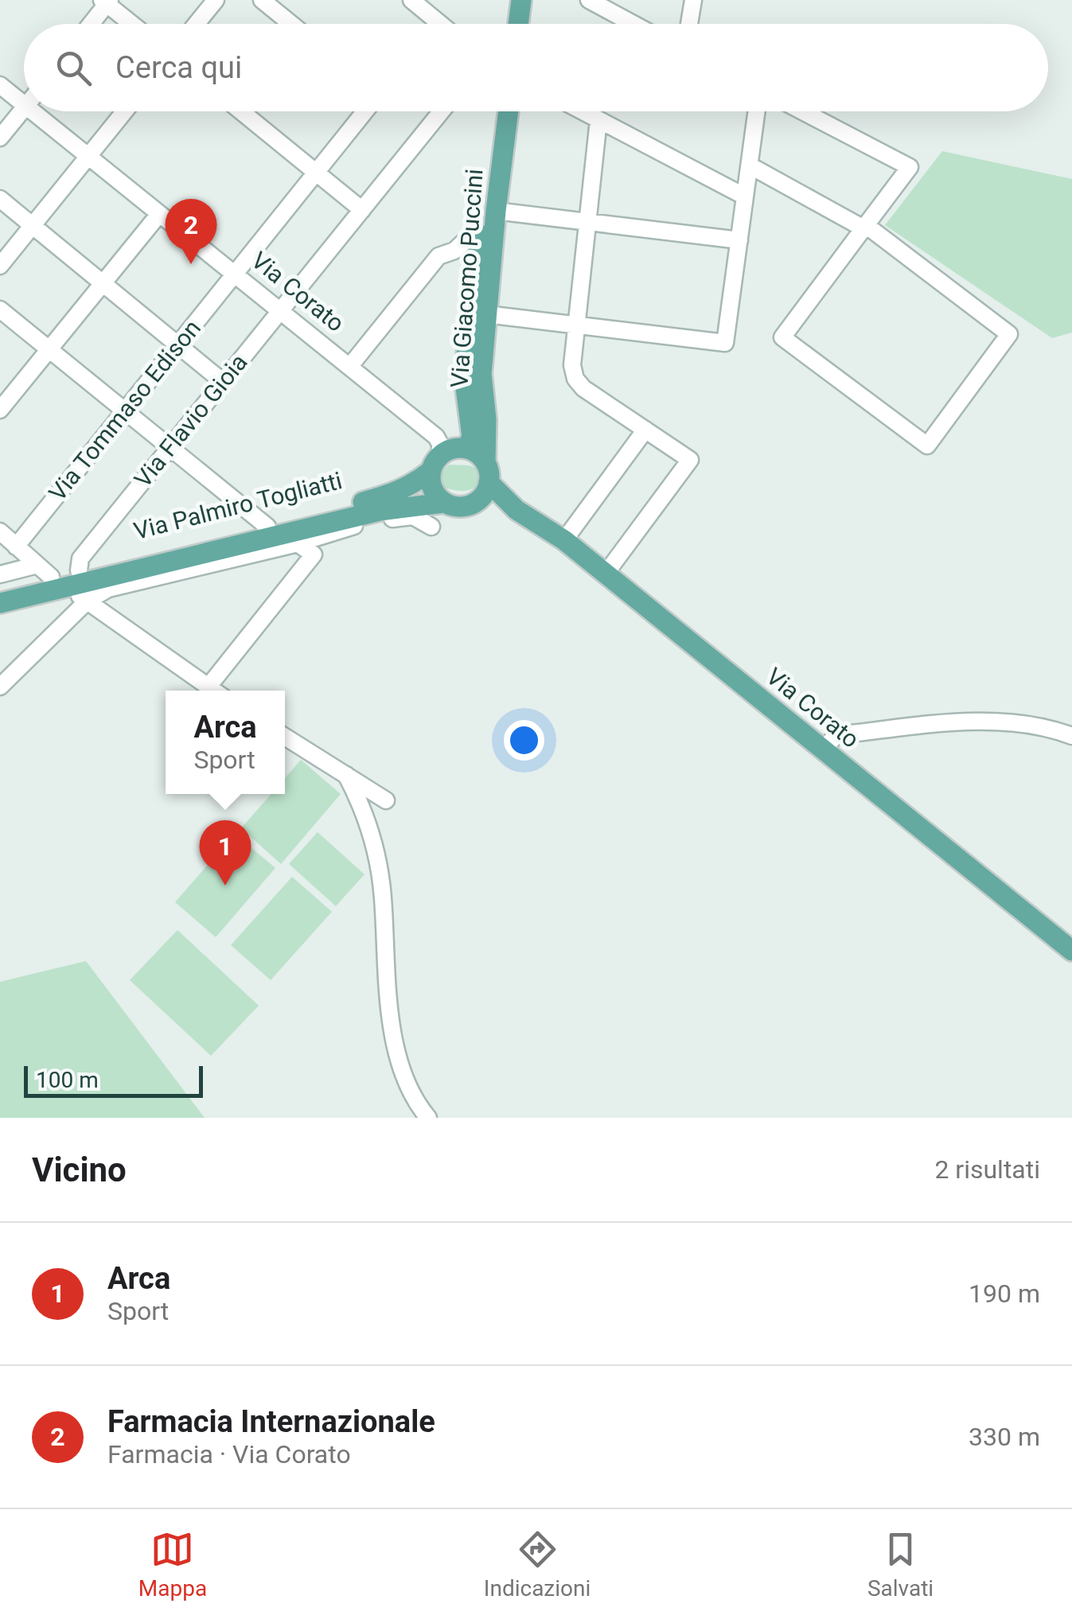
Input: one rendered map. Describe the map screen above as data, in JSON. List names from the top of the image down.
{
  "streets": {
    "main road": ["Via Giacomo Puccini", "Via Corato", "Via Palmiro Togliatti"],
    "street": ["Via Tommaso Edison", "Via Flavio Gioia"]
  },
  "crossings": [
    ["Via Giacomo Puccini", "Via Corato"],
    ["Via Giacomo Puccini", "Via Palmiro Togliatti"],
    ["Via Corato", "Via Tommaso Edison"],
    ["Via Corato", "Via Flavio Gioia"],
    ["Via Corato", "Via Palmiro Togliatti"],
    ["Via Flavio Gioia", "Via Palmiro Togliatti"]
  ],
  "scale_bar": "100 m",
  "page": {
    "search": "Cerca qui",
    "pins": ["2", "1"],
    "popup": ["Arca", "Sport"],
    "scale": "100 m",
    "heading": ["Vicino", "2 risultati"],
    "list": [
      {
        "mark": "1",
        "name": "Arca",
        "note": "Sport",
        "value": "190 m"
      },
      {
        "mark": "2",
        "name": "Farmacia Internazionale",
        "note": "Farmacia · Via Corato",
        "value": "330 m"
      }
    ],
    "nav": ["Mappa", "Indicazioni", "Salvati"]
  }
}
